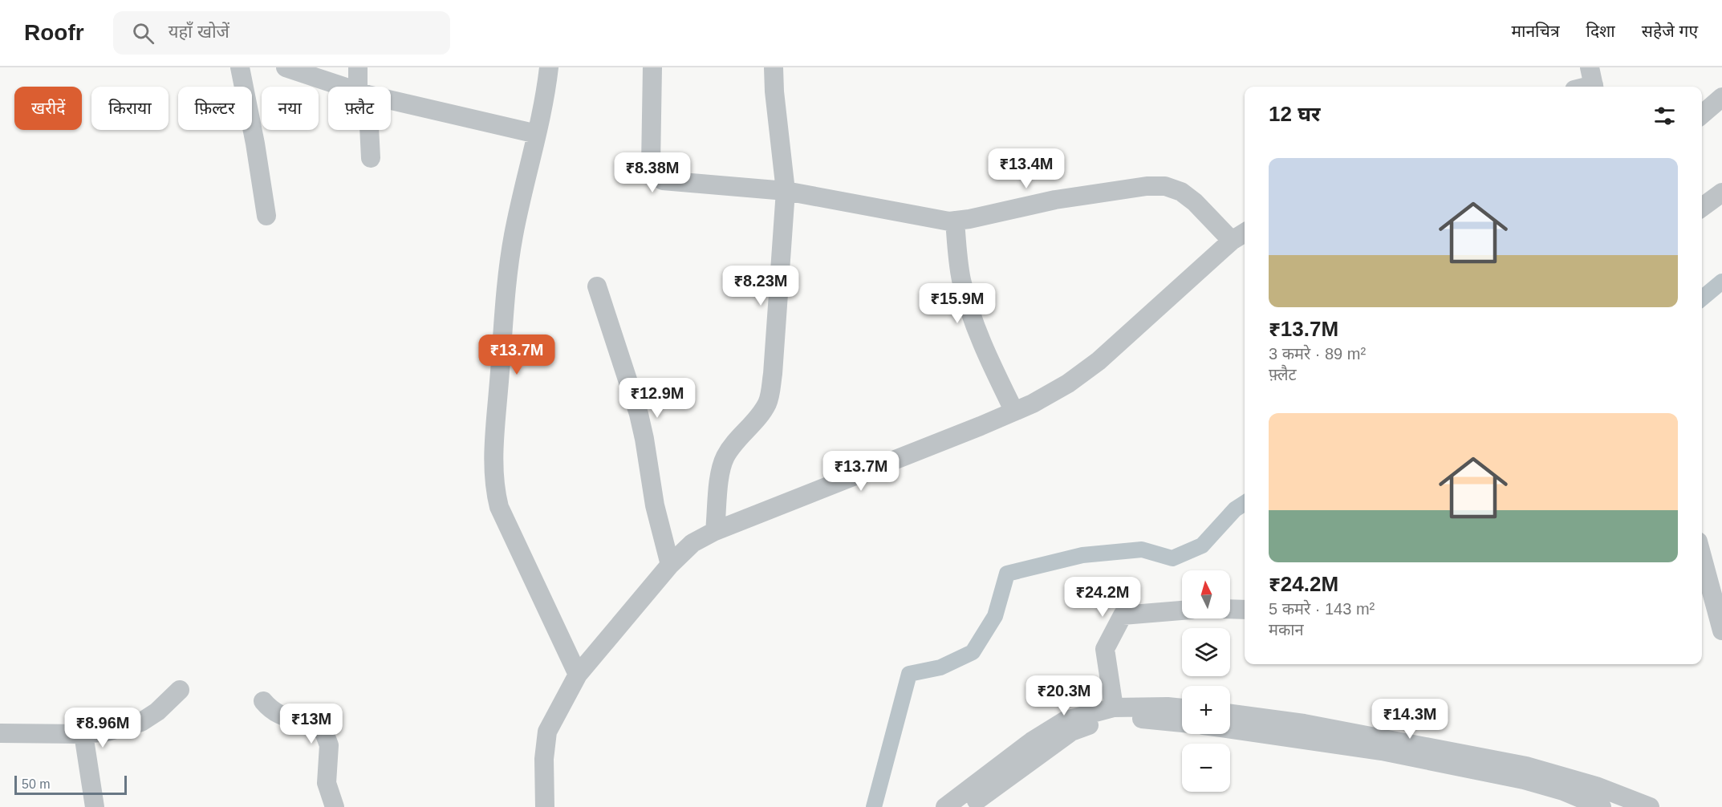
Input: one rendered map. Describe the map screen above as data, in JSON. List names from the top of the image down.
{
  "scale_bar": "50 m",
  "north": "top",
  "page": {
    "header": "Roofr",
    "search": "यहाँ खोजें",
    "nav": ["मानचित्र", "दिशा", "सहेजे गए"],
    "chip": [
      "खरीदें",
      "किराया",
      "फ़िल्टर",
      "नया",
      "फ़्लैट"
    ],
    "heading": "12 घर",
    "list": [
      {
        "name": "₹13.7M",
        "note": "3 कमरे · 89 m² · फ़्लैट"
      },
      {
        "name": "₹24.2M",
        "note": "5 कमरे · 143 m² · मकान"
      }
    ],
    "price": [
      "₹13.4M",
      "₹8.38M",
      "₹8.23M",
      "₹15.9M",
      "₹13.7M",
      "₹12.9M",
      "₹13.7M",
      "₹24.2M",
      "₹20.3M",
      "₹14.3M",
      "₹13M",
      "₹8.96M"
    ],
    "map_buttons": ["+", "−"],
    "scale": "50 m"
  }
}
